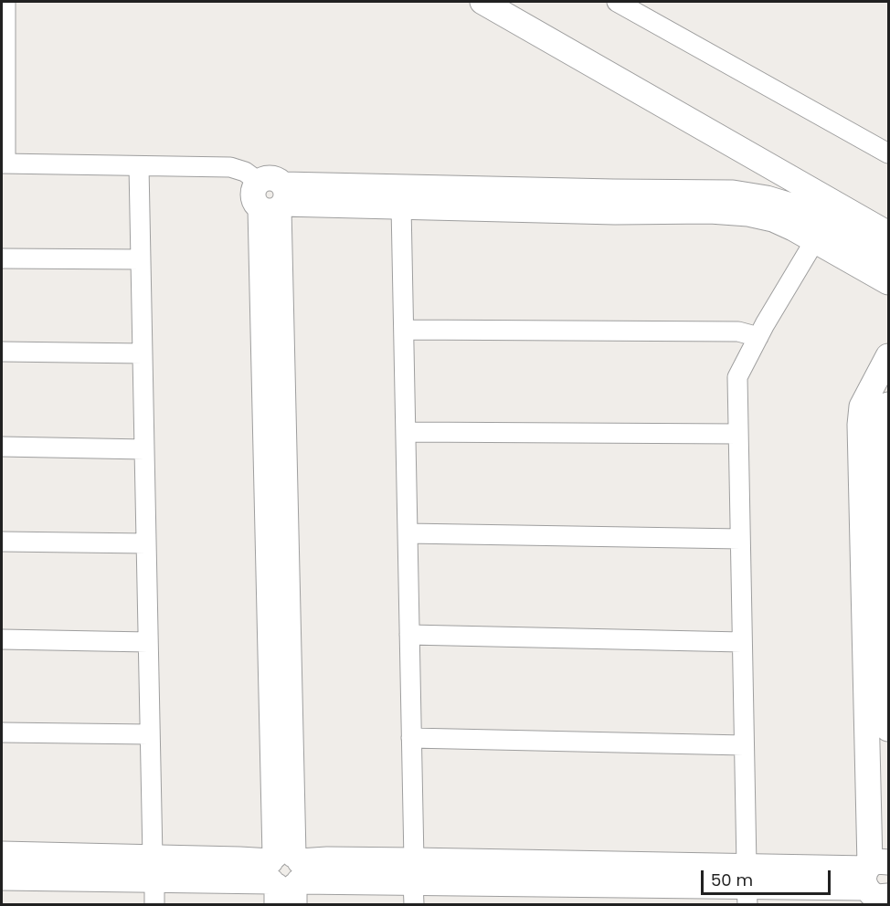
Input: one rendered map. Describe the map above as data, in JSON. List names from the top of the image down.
{
  "scale_bar": "50 m"
}
